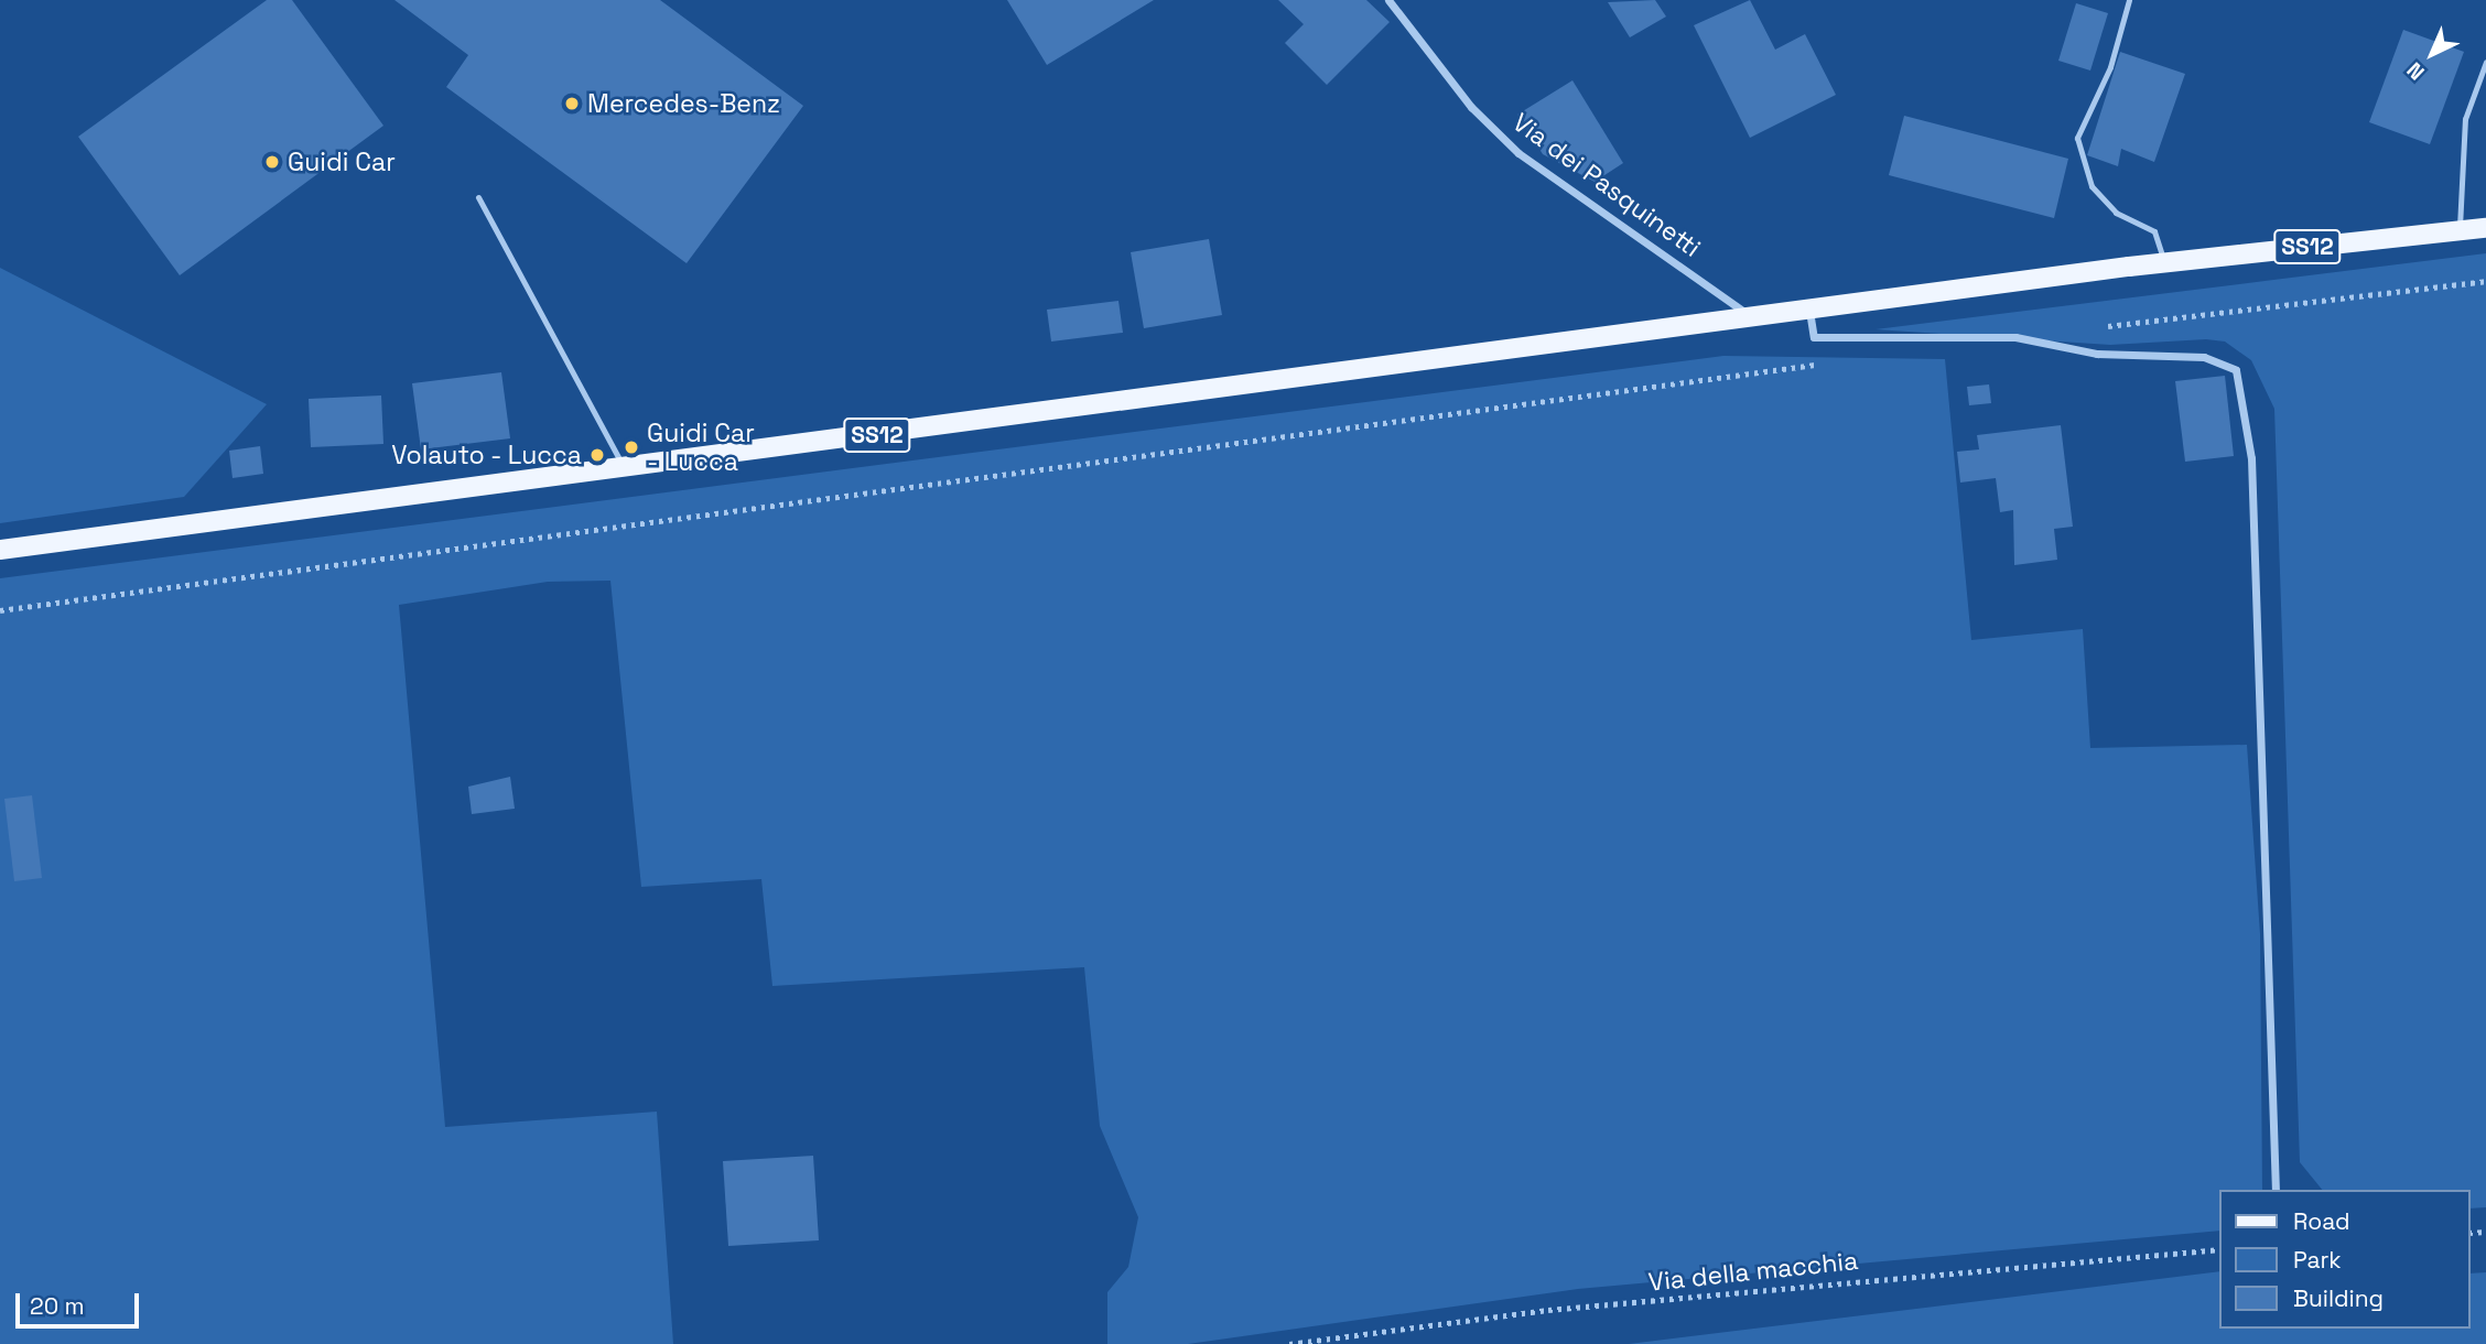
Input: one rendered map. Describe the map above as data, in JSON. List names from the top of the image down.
{
  "streets": {
    "main road": ["SS12"],
    "street": ["Via dei Pasquinetti"],
    "path": ["Via della macchia"]
  },
  "crossings": [
    ["Via dei Pasquinetti", "SS12"]
  ],
  "places": [
    "Mercedes-Benz",
    "Guidi Car",
    "Guidi Car - Lucca",
    "Volauto - Lucca"
  ],
  "legend": ["Road", "Park", "Building"],
  "scale_bar": "20 m",
  "north": "bottom left"
}
